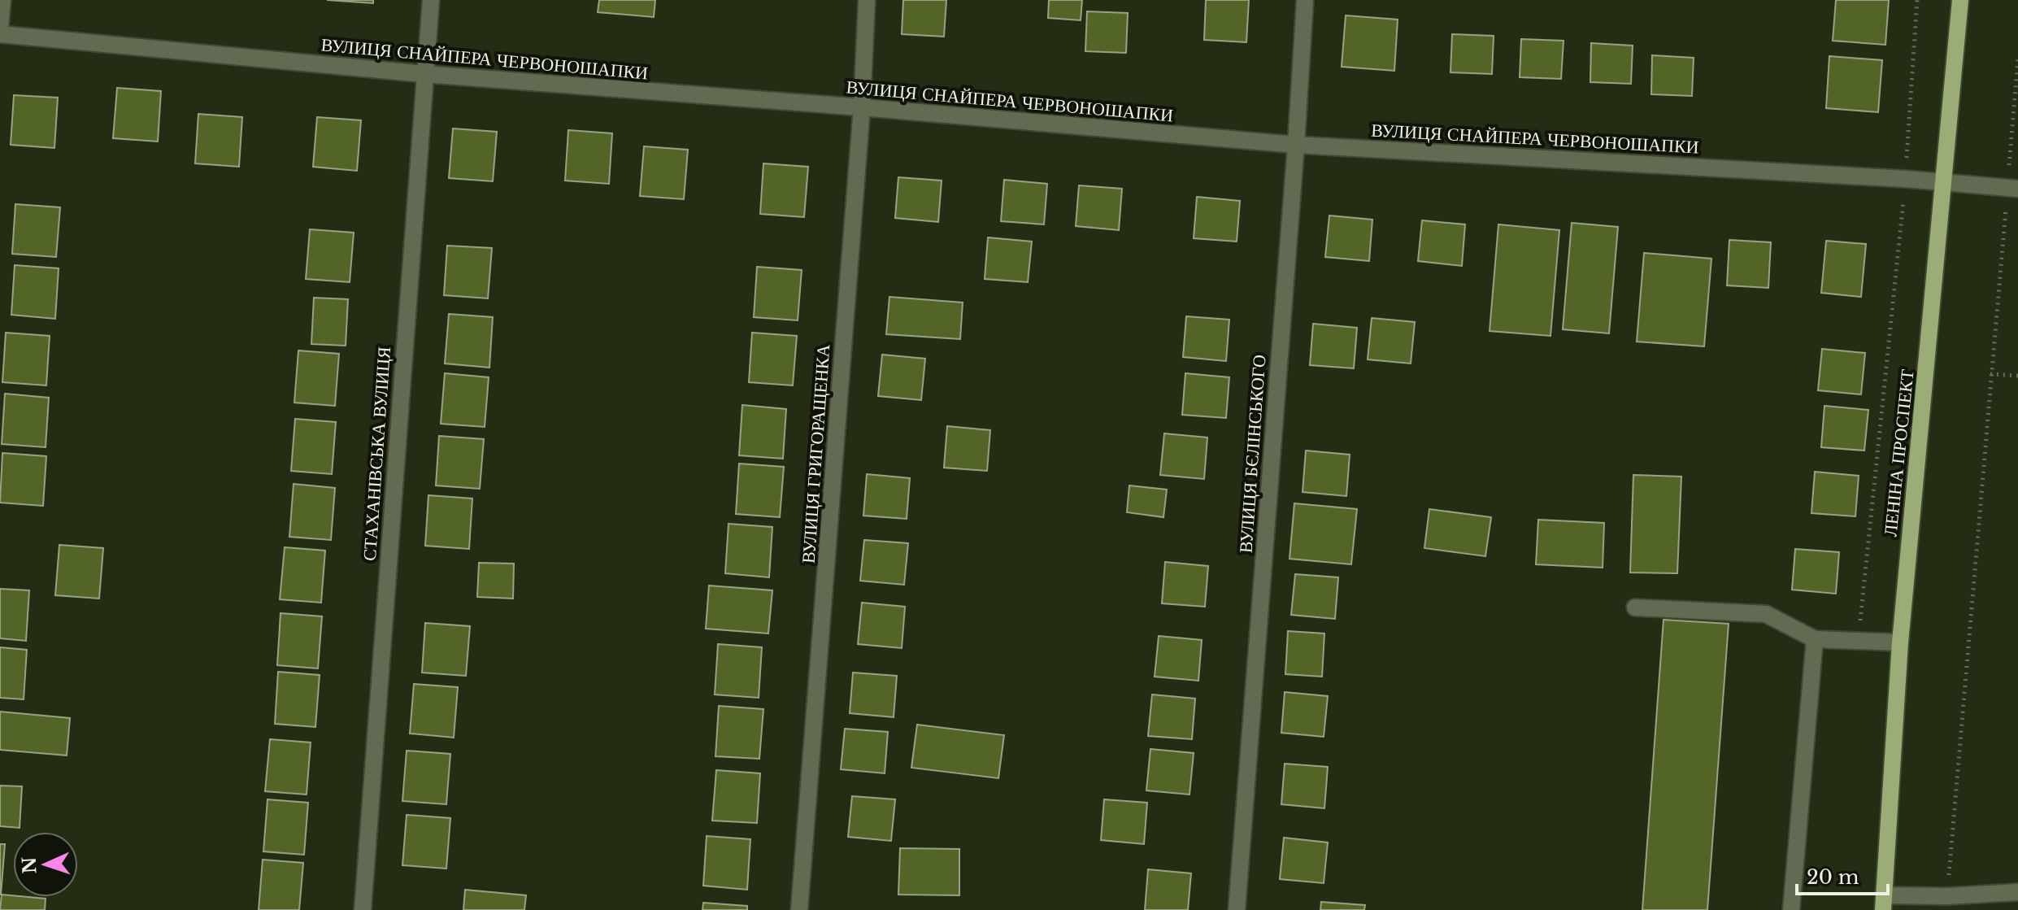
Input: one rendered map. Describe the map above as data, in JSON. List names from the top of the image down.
{
  "streets": {
    "main road": ["ЛЕНІНА ПРОСПЕКТ"],
    "street": [
      "ВУЛИЦЯ СНАЙПЕРА ЧЕРВОНОШАПКИ",
      "СТАХАНІВСЬКА ВУЛИЦЯ",
      "ВУЛИЦЯ ГРИГОРАЩЕНКА",
      "ВУЛИЦЯ БЄЛІНСЬКОГО"
    ]
  },
  "crossings": [
    ["ВУЛИЦЯ СНАЙПЕРА ЧЕРВОНОШАПКИ", "ЛЕНІНА ПРОСПЕКТ"],
    ["ВУЛИЦЯ СНАЙПЕРА ЧЕРВОНОШАПКИ", "СТАХАНІВСЬКА ВУЛИЦЯ"],
    ["ВУЛИЦЯ СНАЙПЕРА ЧЕРВОНОШАПКИ", "ВУЛИЦЯ ГРИГОРАЩЕНКА"],
    ["ВУЛИЦЯ СНАЙПЕРА ЧЕРВОНОШАПКИ", "ВУЛИЦЯ БЄЛІНСЬКОГО"]
  ],
  "scale_bar": "20 m",
  "north": "left"
}
